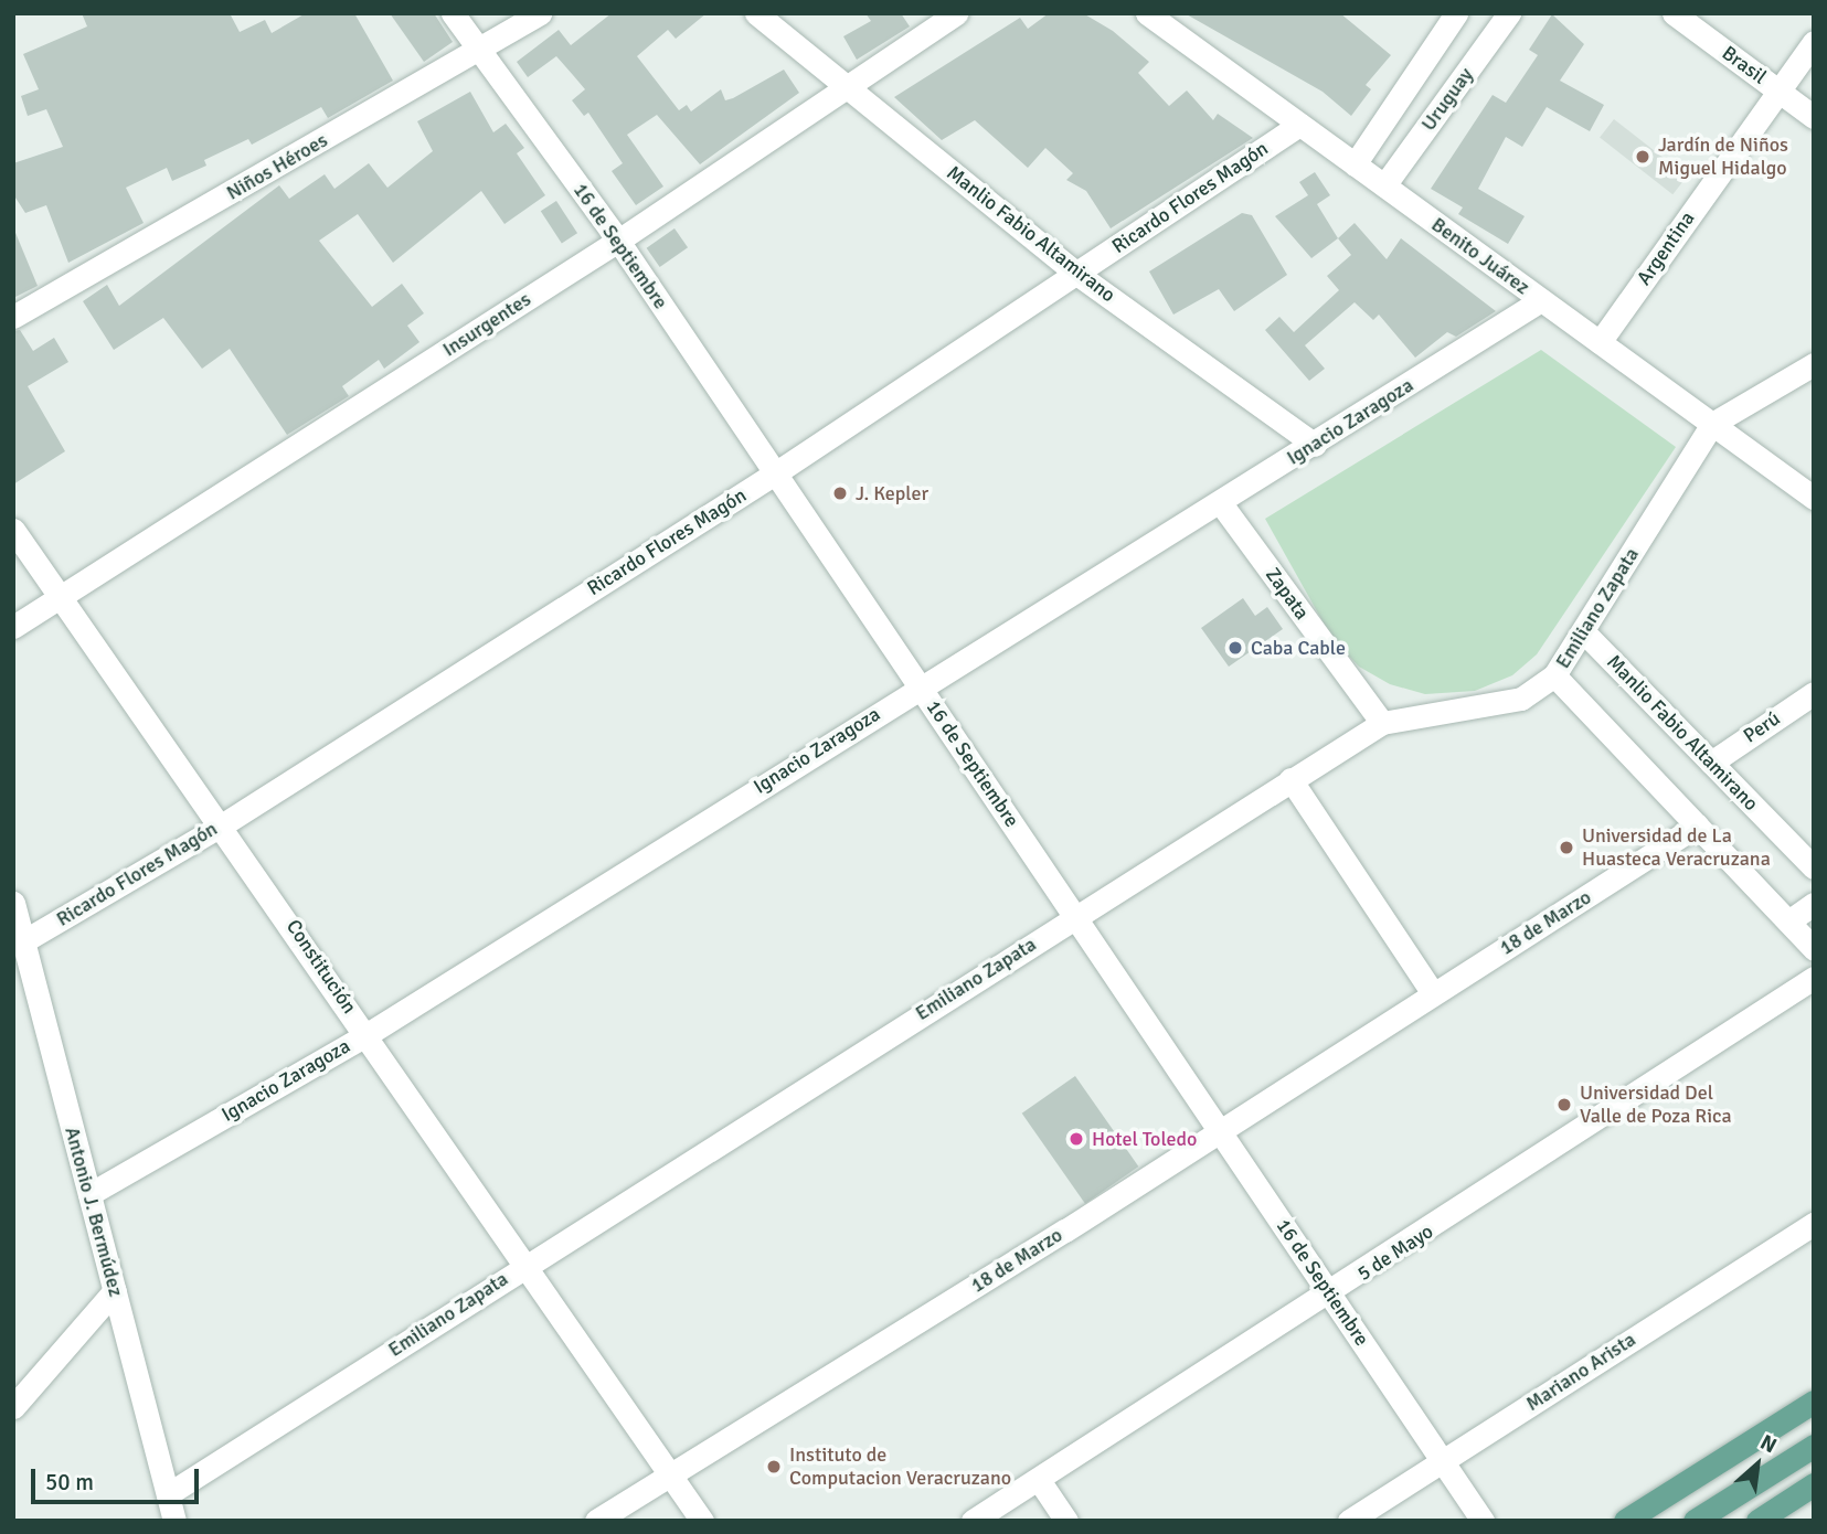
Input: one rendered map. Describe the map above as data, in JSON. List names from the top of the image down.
{
  "streets": {
    "street": [
      "Brasil",
      "Uruguay",
      "Niños Héroes",
      "Ricardo Flores Magón",
      "Manlio Fabio Altamirano",
      "16 de Septiembre",
      "Argentina",
      "Benito Juárez",
      "Insurgentes",
      "Ignacio Zaragoza",
      "Zapata",
      "Emiliano Zapata",
      "Perú",
      "18 de Marzo",
      "Constitución",
      "Antonio J. Bermúdez",
      "5 de Mayo",
      "Mariano Arista"
    ]
  },
  "crossings": [
    ["Brasil", "Argentina"],
    ["Uruguay", "Benito Juárez"],
    ["Niños Héroes", "16 de Septiembre"],
    ["Ricardo Flores Magón", "Manlio Fabio Altamirano"],
    ["Ricardo Flores Magón", "16 de Septiembre"],
    ["Ricardo Flores Magón", "Benito Juárez"],
    ["Ricardo Flores Magón", "Constitución"],
    ["Ricardo Flores Magón", "Antonio J. Bermúdez"],
    ["Manlio Fabio Altamirano", "Insurgentes"],
    ["Manlio Fabio Altamirano", "Ignacio Zaragoza"],
    ["Manlio Fabio Altamirano", "Emiliano Zapata"],
    ["Manlio Fabio Altamirano", "Perú"],
    ["16 de Septiembre", "Insurgentes"],
    ["16 de Septiembre", "Ignacio Zaragoza"],
    ["16 de Septiembre", "Emiliano Zapata"],
    ["16 de Septiembre", "18 de Marzo"],
    ["16 de Septiembre", "5 de Mayo"],
    ["16 de Septiembre", "Mariano Arista"],
    ["Argentina", "Benito Juárez"],
    ["Benito Juárez", "Ignacio Zaragoza"],
    ["Benito Juárez", "Emiliano Zapata"],
    ["Insurgentes", "Constitución"],
    ["Ignacio Zaragoza", "Zapata"],
    ["Ignacio Zaragoza", "Constitución"],
    ["Ignacio Zaragoza", "Antonio J. Bermúdez"],
    ["Zapata", "Emiliano Zapata"],
    ["Emiliano Zapata", "Constitución"],
    ["Emiliano Zapata", "Antonio J. Bermúdez"],
    ["18 de Marzo", "Constitución"]
  ],
  "places": [
    "Jardín de Niños Miguel Hidalgo",
    "J. Kepler",
    "Caba Cable",
    "Universidad de La Huasteca Veracruzana",
    "Universidad Del Valle de Poza Rica",
    "Hotel Toledo",
    "Instituto de Computacion Veracruzano"
  ],
  "scale_bar": "50 m",
  "north": "top right"
}
